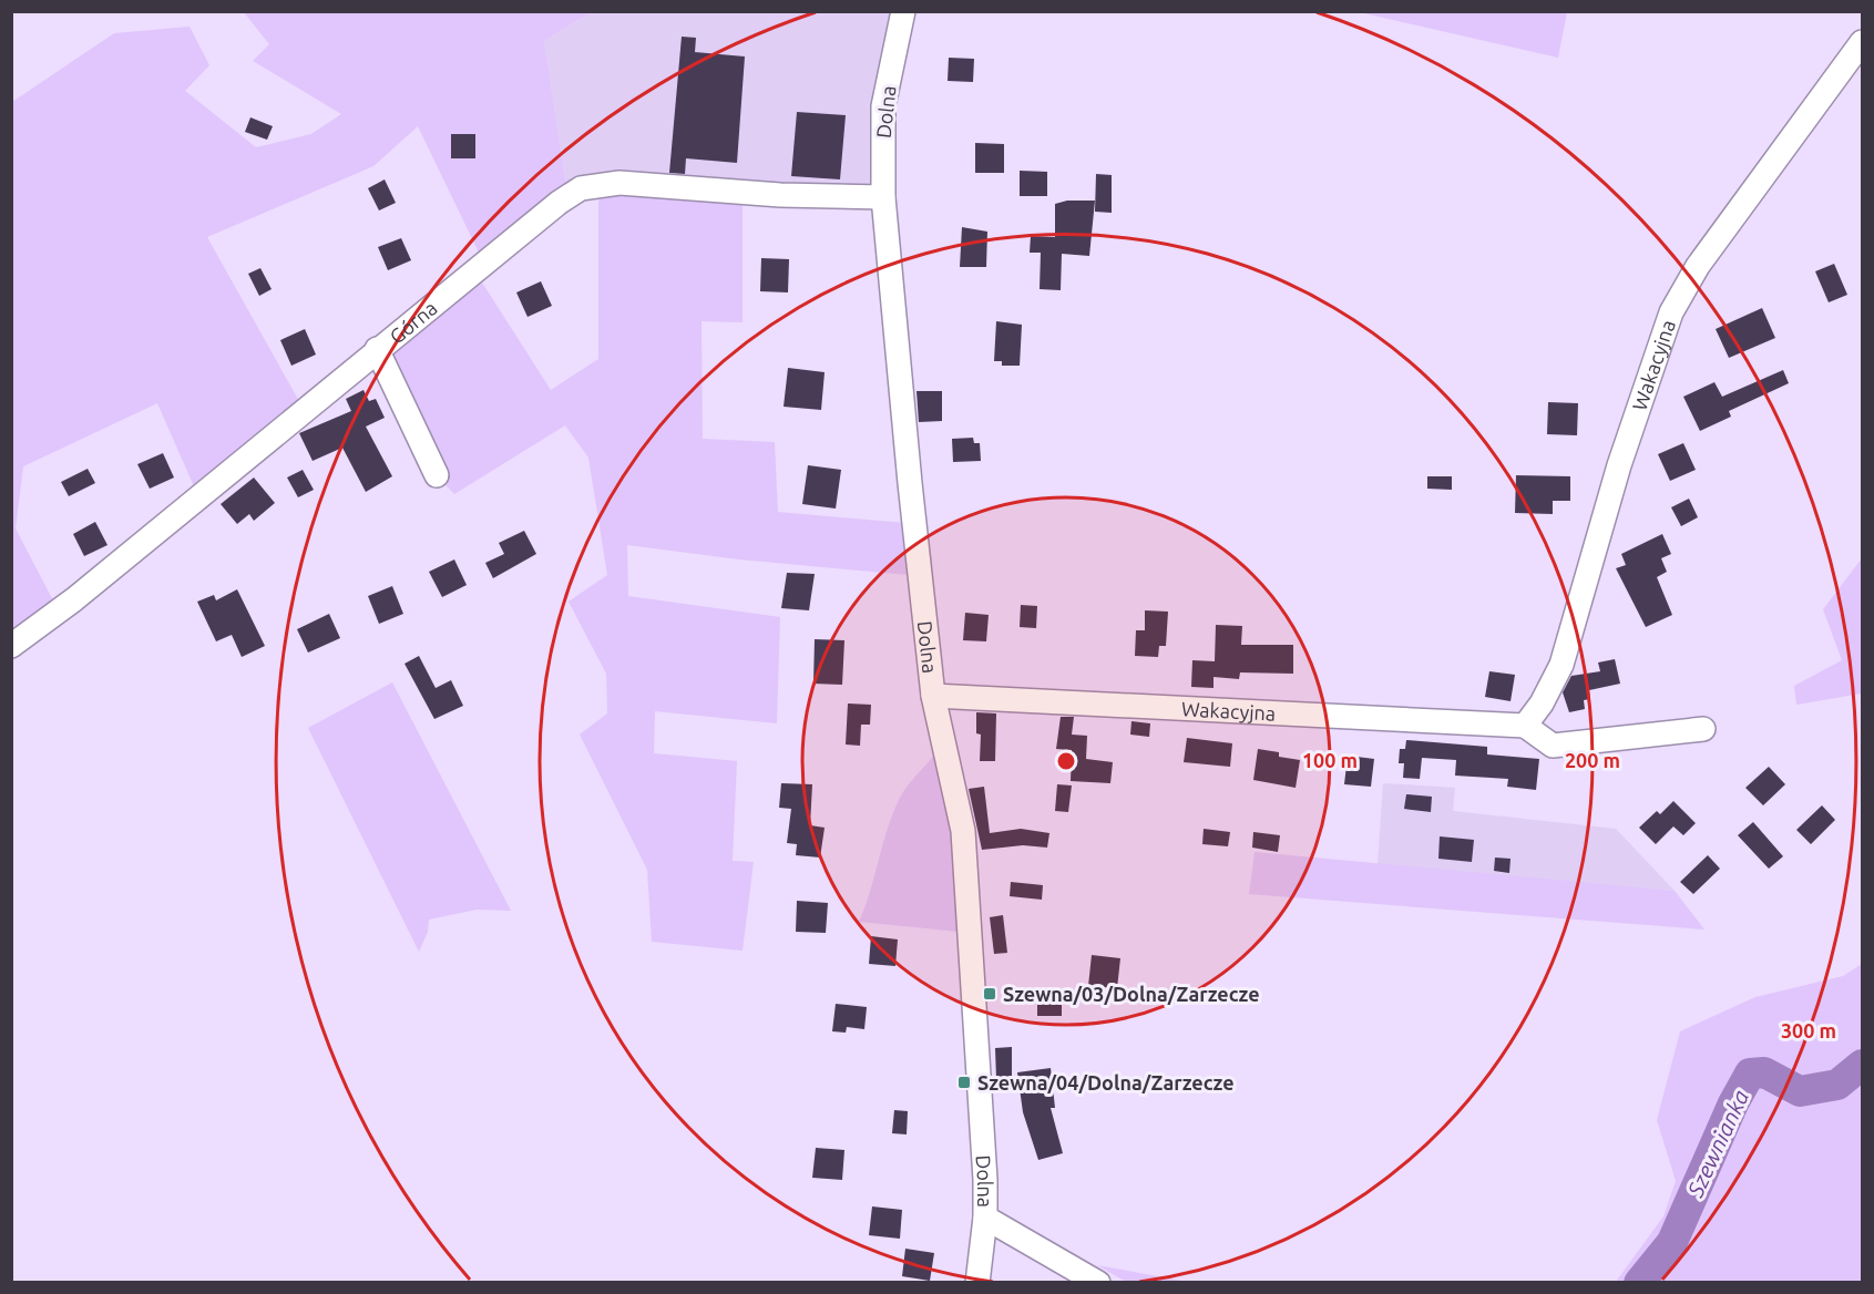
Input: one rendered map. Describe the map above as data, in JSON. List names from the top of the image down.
{
  "streets": {
    "street": ["Dolna", "Górna", "Wakacyjna"]
  },
  "crossings": [
    ["Dolna", "Górna"],
    ["Dolna", "Wakacyjna"]
  ],
  "water": ["Szewnianka"],
  "places": {
    "transit": ["Szewna/03/Dolna/Zarzecze", "Szewna/04/Dolna/Zarzecze"]
  },
  "rings": ["100 m", "200 m", "300 m"]
}
